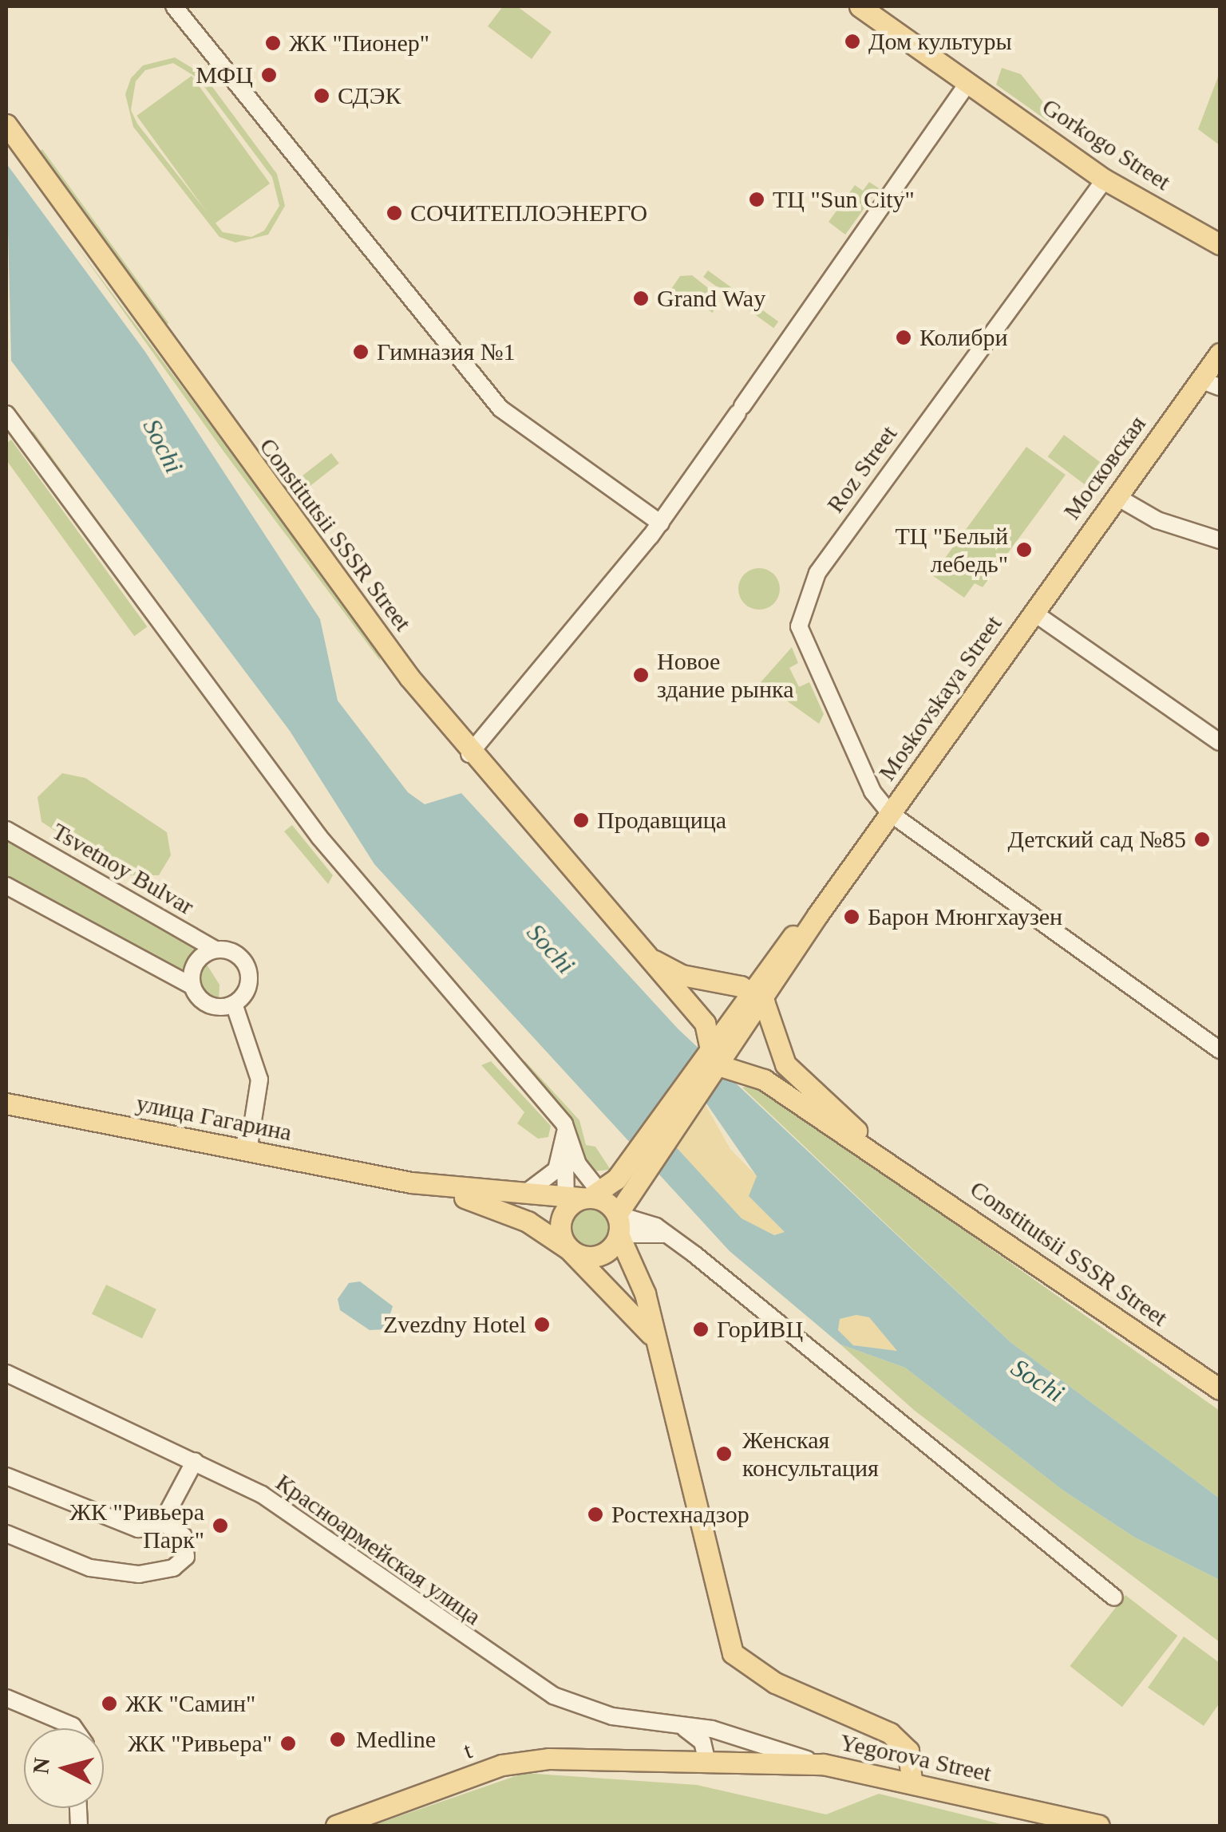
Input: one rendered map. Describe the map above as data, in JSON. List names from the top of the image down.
{
  "streets": {
    "main road": [
      "Gorkogo Street",
      "Московская",
      "Constitutsii SSSR Street",
      "Moskovskaya Street",
      "улица Гагарина",
      "t",
      "Yegorova Street"
    ],
    "street": ["Roz Street", "Tsvetnoy Bulvar", "Красноармейская улица"]
  },
  "crossings": [
    ["Gorkogo Street", "Roz Street"],
    ["Московская", "Moskovskaya Street"],
    ["Roz Street", "Moskovskaya Street"],
    ["Constitutsii SSSR Street", "Moskovskaya Street"],
    ["Красноармейская улица", "Yegorova Street"],
    ["t", "Yegorova Street"]
  ],
  "water": ["Sochi"],
  "places": [
    "Дом культуры",
    "ЖК \"Пионер\"",
    "МФЦ",
    "СДЭК",
    "ТЦ \"Sun City\"",
    "СОЧИТЕПЛОЭНЕРГО",
    "Grand Way",
    "Колибри",
    "Гимназия №1",
    "ТЦ \"Белый лебедь\"",
    "Новое здание рынка",
    "Продавщица",
    "Детский сад №85",
    "Барон Мюнгхаузен",
    "Zvezdny Hotel",
    "ГорИВЦ",
    "Женская консультация",
    "Ростехнадзор",
    "ЖК \"Ривьера Парк\"",
    "ЖК \"Самин\"",
    "Medline",
    "ЖК \"Ривьера\""
  ],
  "north": "left"
}
